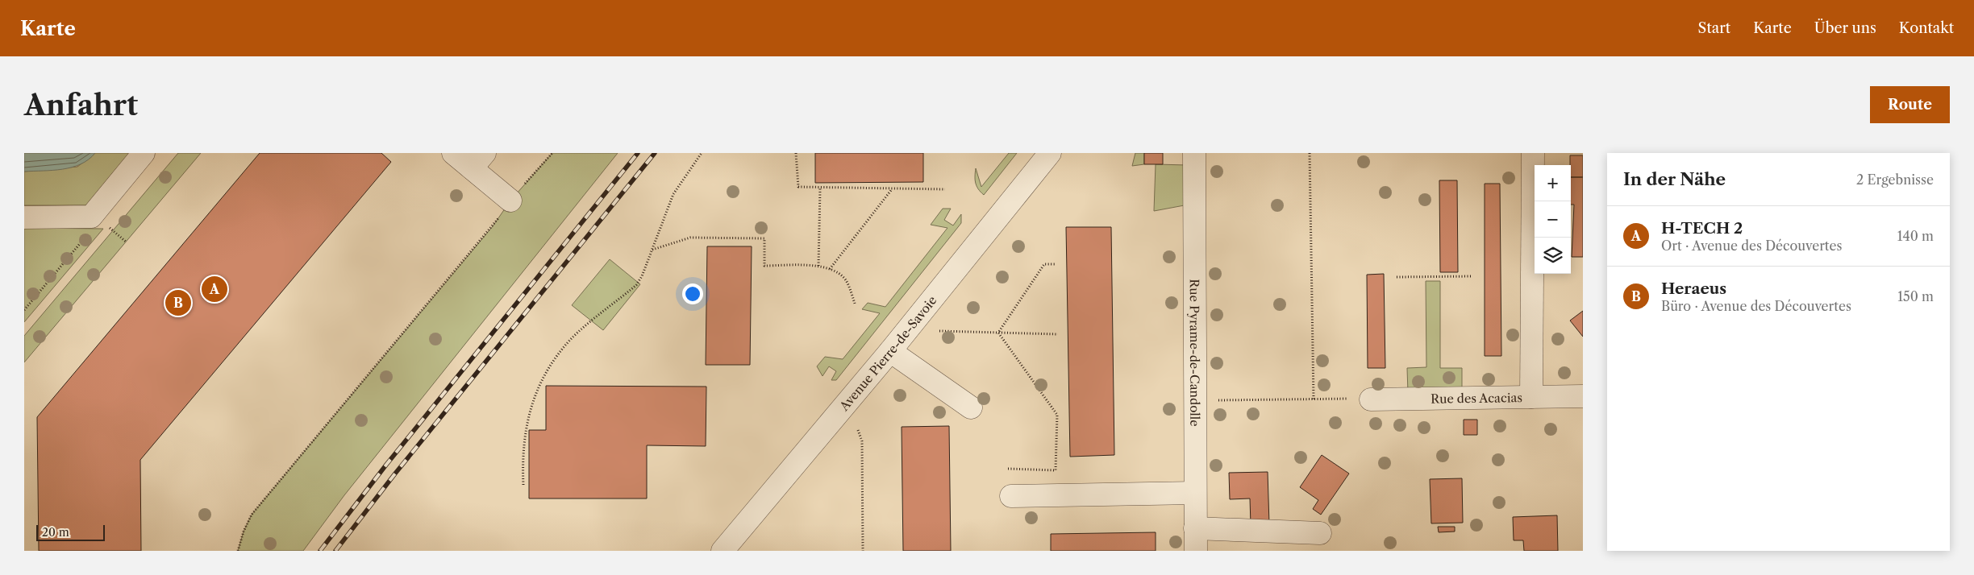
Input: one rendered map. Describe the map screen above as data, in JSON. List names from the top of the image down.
{
  "streets": {
    "street": ["Rue Pyrame-de-Candolle", "Avenue Pierre-de-Savoie", "Rue des Acacias"]
  },
  "scale_bar": "20 m",
  "page": {
    "header": "Karte",
    "nav": [
      "Start",
      "Karte",
      "Über uns",
      "Kontakt"
    ],
    "buttons": "Route",
    "title": "Anfahrt",
    "heading": ["In der Nähe", "2 Ergebnisse"],
    "map_buttons": ["+", "−"],
    "list": [
      {
        "mark": "A",
        "name": "H-TECH 2",
        "note": "Ort · Avenue des Découvertes",
        "value": "140 m"
      },
      {
        "mark": "B",
        "name": "Heraeus",
        "note": "Büro · Avenue des Découvertes",
        "value": "150 m"
      }
    ],
    "pins": ["A", "B"],
    "scale": "20 m"
  }
}
